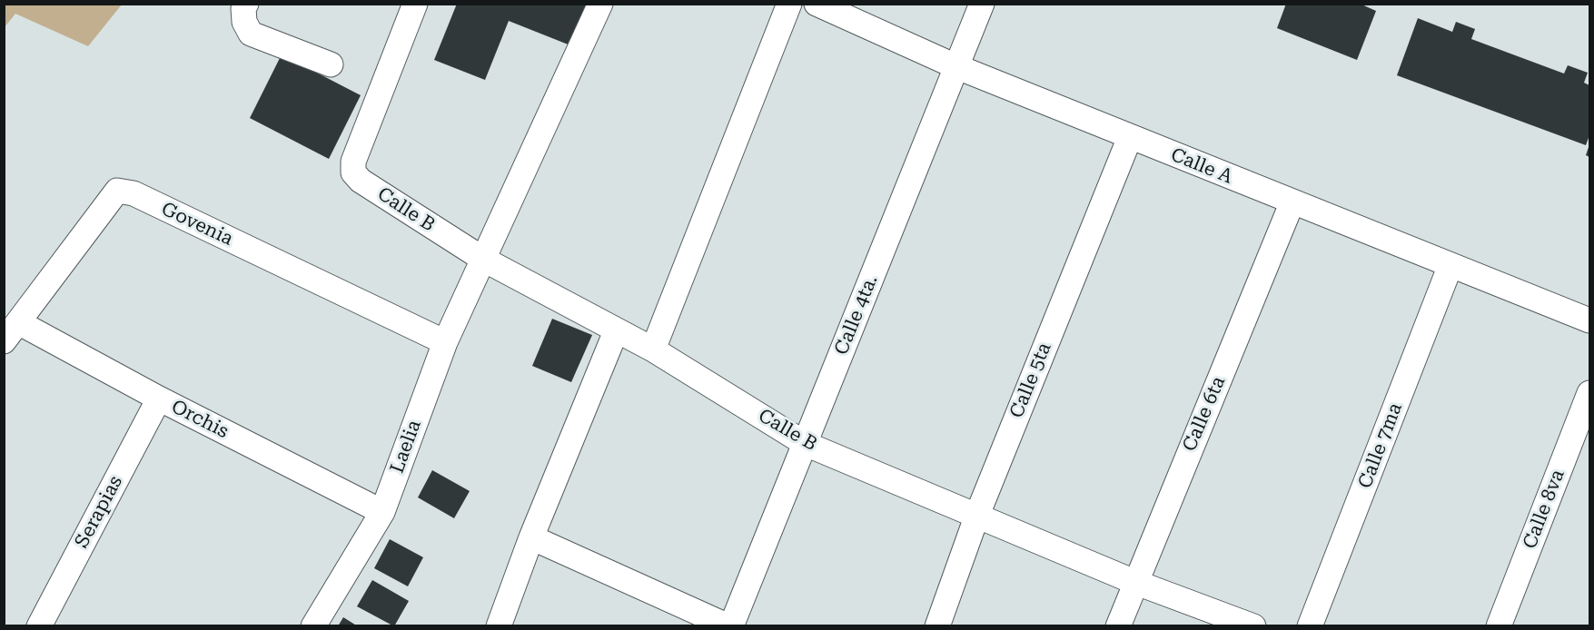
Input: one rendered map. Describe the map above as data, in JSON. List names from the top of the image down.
{
  "streets": {
    "street": [
      "Calle A",
      "Calle B",
      "Govenia",
      "Calle 4ta.",
      "Calle 5ta",
      "Calle 6ta",
      "Orchis",
      "Calle 7ma",
      "Laelia",
      "Calle 8va",
      "Serapias"
    ]
  },
  "crossings": [
    ["Calle A", "Calle 4ta."],
    ["Calle A", "Calle 5ta"],
    ["Calle A", "Calle 6ta"],
    ["Calle A", "Calle 7ma"],
    ["Calle B", "Calle 4ta."],
    ["Calle B", "Calle 5ta"],
    ["Calle B", "Calle 6ta"],
    ["Calle B", "Laelia"],
    ["Govenia", "Orchis"],
    ["Govenia", "Laelia"],
    ["Orchis", "Laelia"],
    ["Orchis", "Serapias"]
  ]
}
